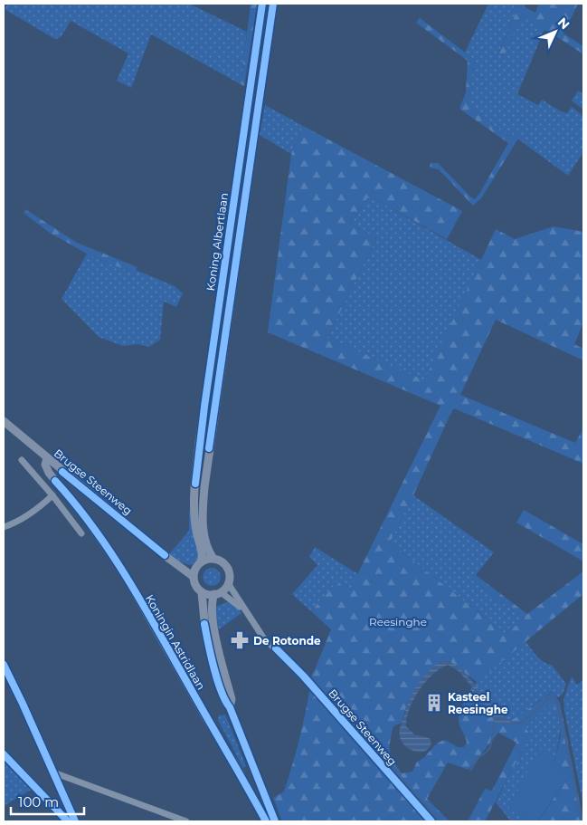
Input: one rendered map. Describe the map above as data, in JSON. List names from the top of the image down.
{
  "streets": {
    "main road": ["Koning Albertlaan", "Brugse Steenweg", "Koningin Astridlaan"]
  },
  "crossings": [
    ["Koning Albertlaan", "Brugse Steenweg"],
    ["Koning Albertlaan", "Koningin Astridlaan"],
    ["Brugse Steenweg", "Koningin Astridlaan"]
  ],
  "parks": ["Reesinghe"],
  "places": {
    "pharmacy": ["De Rotonde"],
    "building": ["Kasteel Reesinghe"]
  },
  "scale_bar": "100 m",
  "north": "top right"
}
